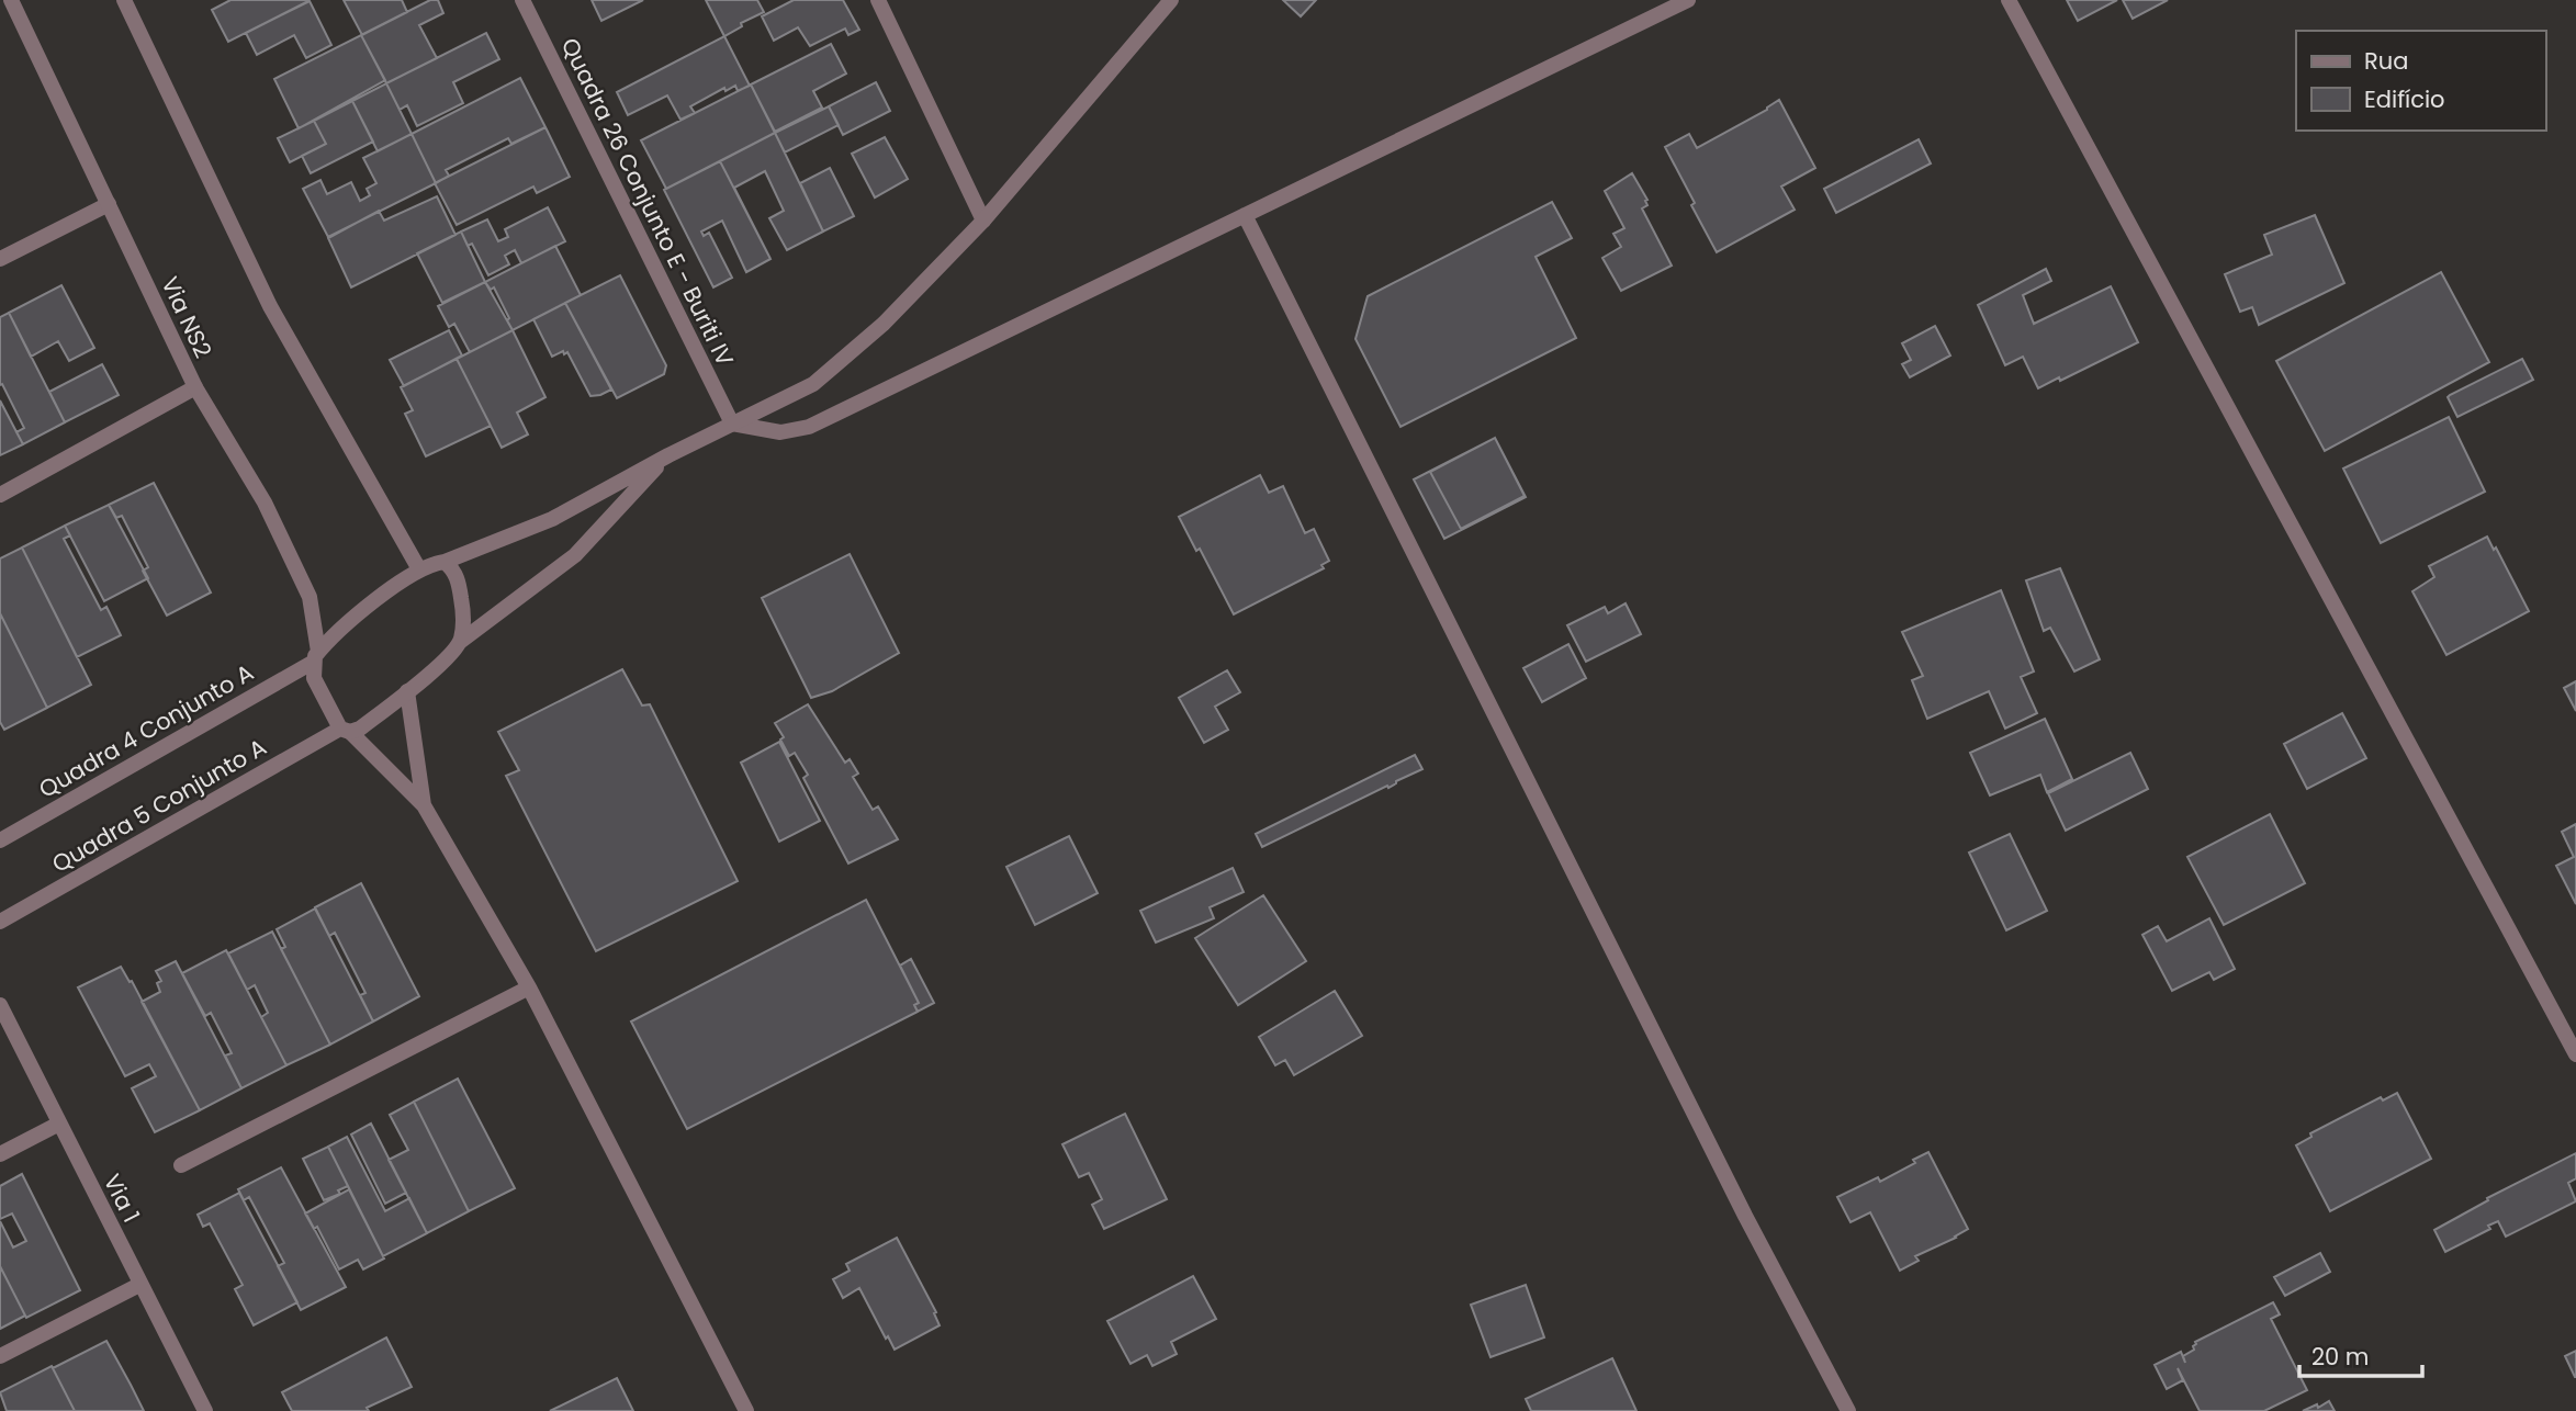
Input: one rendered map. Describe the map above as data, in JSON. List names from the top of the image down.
{
  "streets": {
    "street": [
      "Quadra 26 Conjunto E - Buriti IV",
      "Via NS2",
      "Quadra 4 Conjunto A",
      "Quadra 5 Conjunto A",
      "Via 1"
    ]
  },
  "crossings": [
    ["Quadra 26 Conjunto E - Buriti IV", "Quadra 4 Conjunto A"],
    ["Via NS2", "Quadra 4 Conjunto A"],
    ["Via NS2", "Quadra 5 Conjunto A"],
    ["Quadra 4 Conjunto A", "Quadra 5 Conjunto A"]
  ],
  "legend": ["Rua", "Edifício"],
  "scale_bar": "20 m"
}
